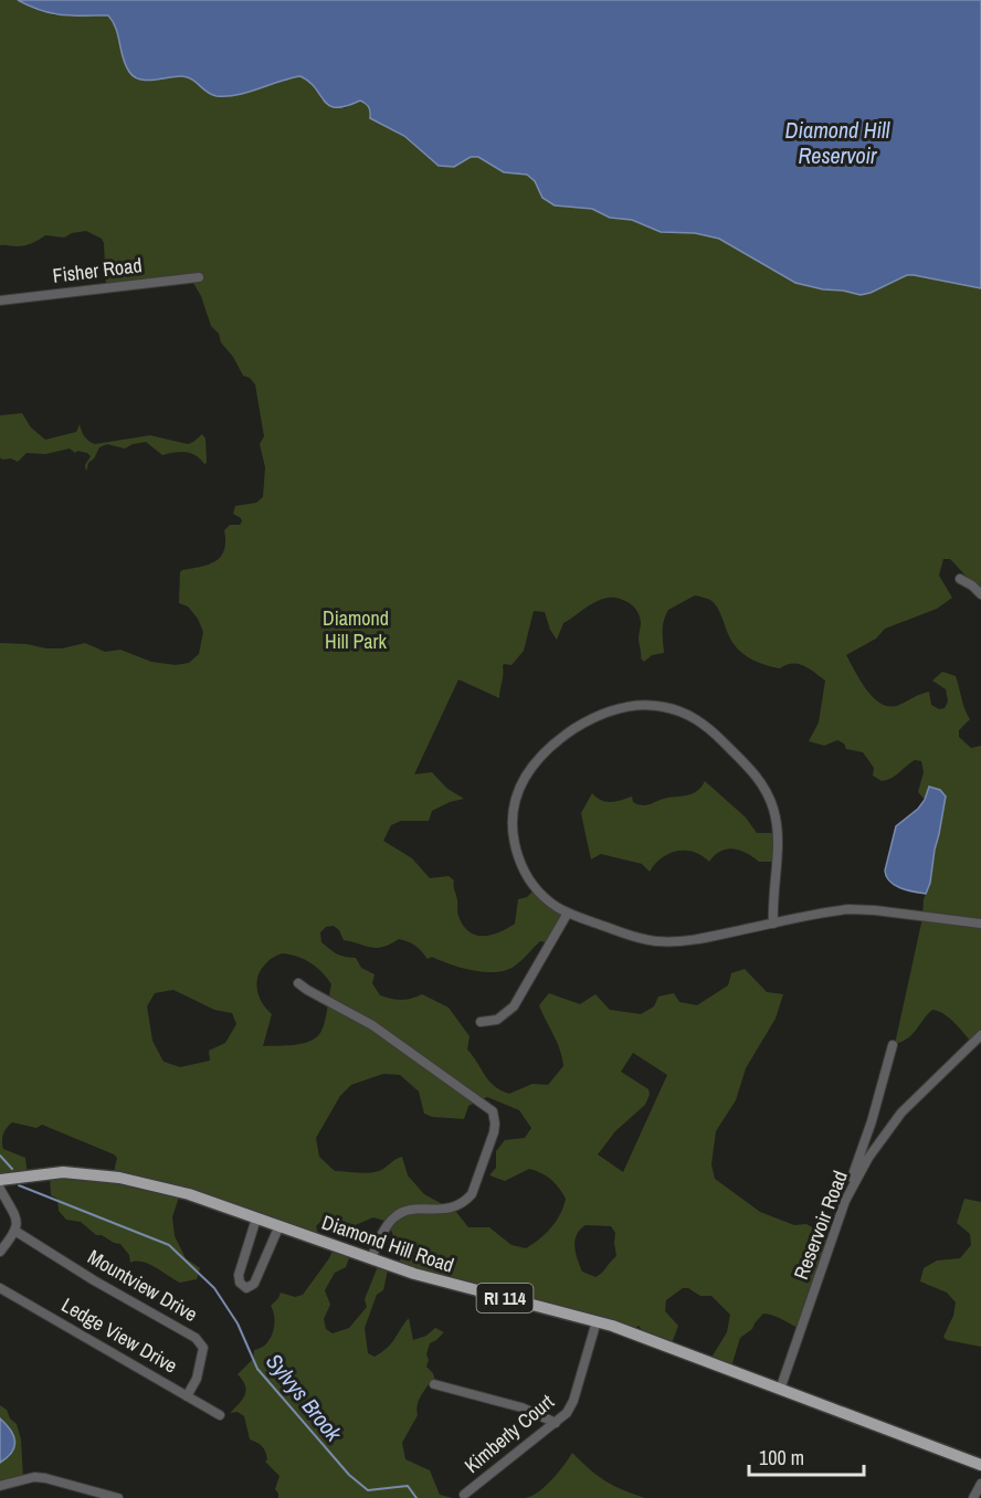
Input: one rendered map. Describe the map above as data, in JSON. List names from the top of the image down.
{
  "streets": {
    "main road": ["Diamond Hill Road", "RI 114"],
    "street": [
      "Fisher Road",
      "Reservoir Road",
      "Mountview Drive",
      "Ledge View Drive",
      "Kimberly Court"
    ]
  },
  "crossings": [
    ["Reservoir Road", "Diamond Hill Road"],
    ["Diamond Hill Road", "Kimberly Court"],
    ["Mountview Drive", "Ledge View Drive"]
  ],
  "water": ["Diamond Hill Reservoir", "Sylvys Brook"],
  "parks": ["Diamond Hill Park"],
  "scale_bar": "100 m"
}
